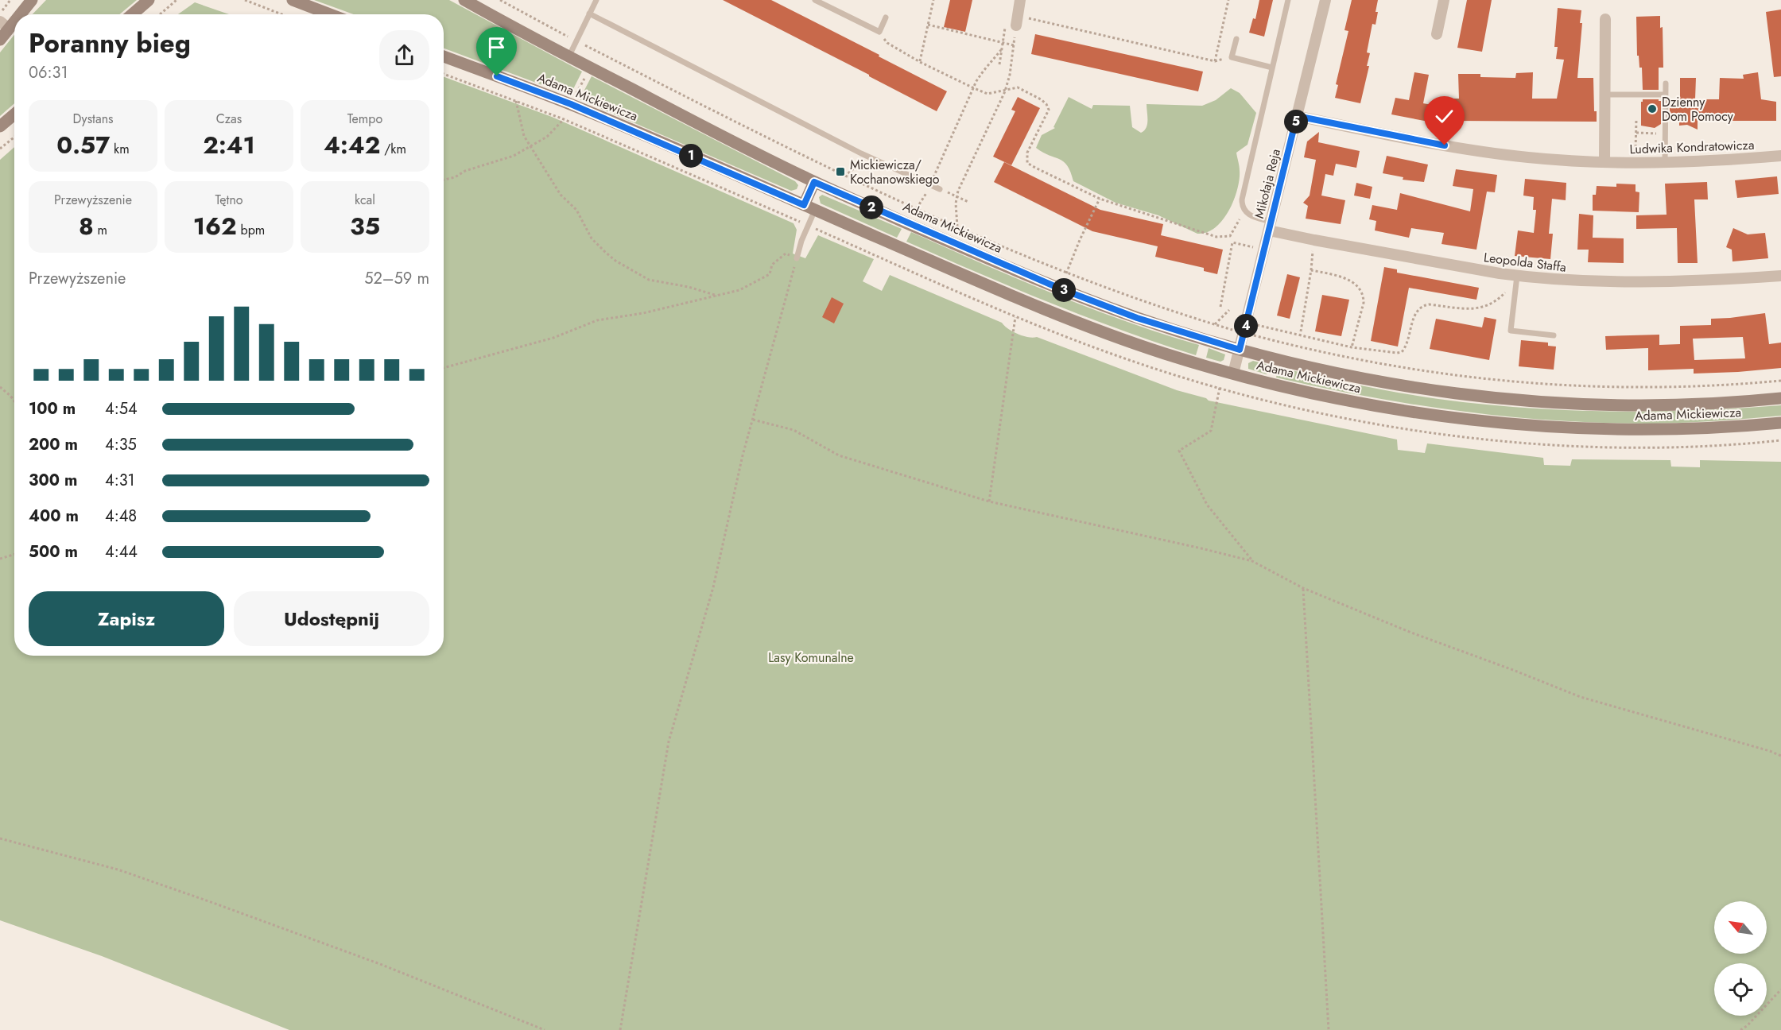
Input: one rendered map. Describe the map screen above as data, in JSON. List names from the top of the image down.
{
  "streets": {
    "street": [
      "Adama Mickiewicza",
      "Ludwika Kondratowicza",
      "Mikołaja Reja",
      "Leopolda Staffa"
    ]
  },
  "crossings": [
    ["Adama Mickiewicza", "Mikołaja Reja"],
    ["Ludwika Kondratowicza", "Mikołaja Reja"],
    ["Mikołaja Reja", "Leopolda Staffa"]
  ],
  "parks": ["Lasy Komunalne"],
  "places": {
    "other": ["Dzienny Dom Pomocy"],
    "transit": ["Mickiewicza/ Kochanowskiego"]
  },
  "north": "top left",
  "page": {
    "heading": ["Poranny bieg", "06:31"],
    "stats": [
      ["Dystans", "0.57 km"],
      ["Czas", "2:41"],
      ["Tempo", "4:42 /km"],
      ["Przewyższenie", "8 m"],
      ["Tętno", "162 bpm"],
      ["kcal", "35"]
    ],
    "pins": [
      "5",
      "1",
      "2",
      "3",
      "4"
    ],
    "chart": ["Przewyższenie", "52–59 m"],
    "list": [
      {
        "name": "100 m",
        "note": "4:54"
      },
      {
        "name": "200 m",
        "note": "4:35"
      },
      {
        "name": "300 m",
        "note": "4:31"
      },
      {
        "name": "400 m",
        "note": "4:48"
      },
      {
        "name": "500 m",
        "note": "4:44"
      }
    ],
    "buttons": ["Zapisz", "Udostępnij"]
  }
}
